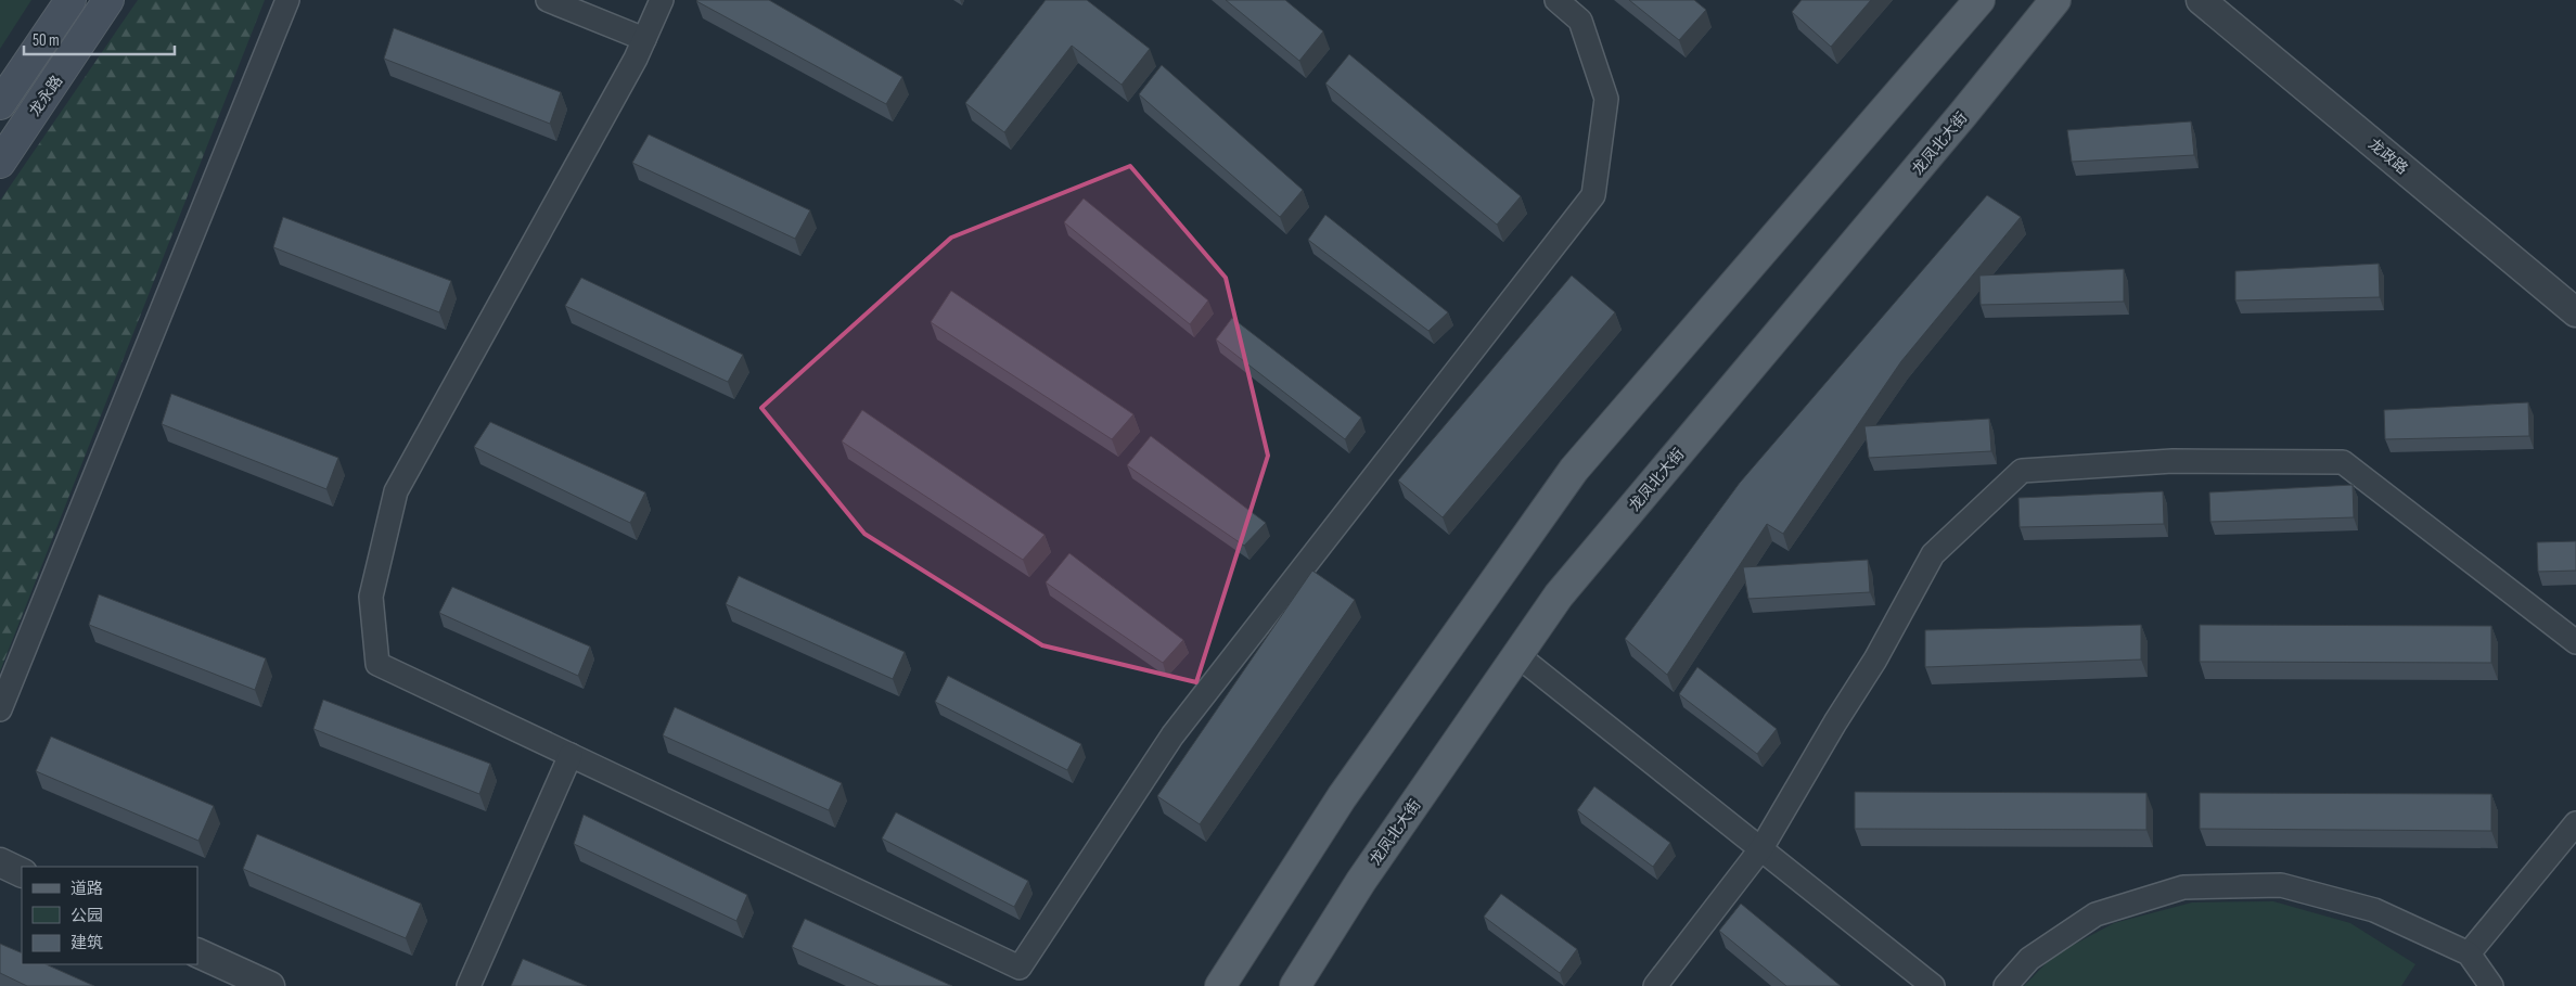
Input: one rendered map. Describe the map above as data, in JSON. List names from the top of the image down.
{
  "streets": {
    "main road": ["龙永路", "龙凤北大街"],
    "street": ["龙政路"]
  },
  "legend": ["道路", "公园", "建筑"],
  "scale_bar": "50 m"
}
